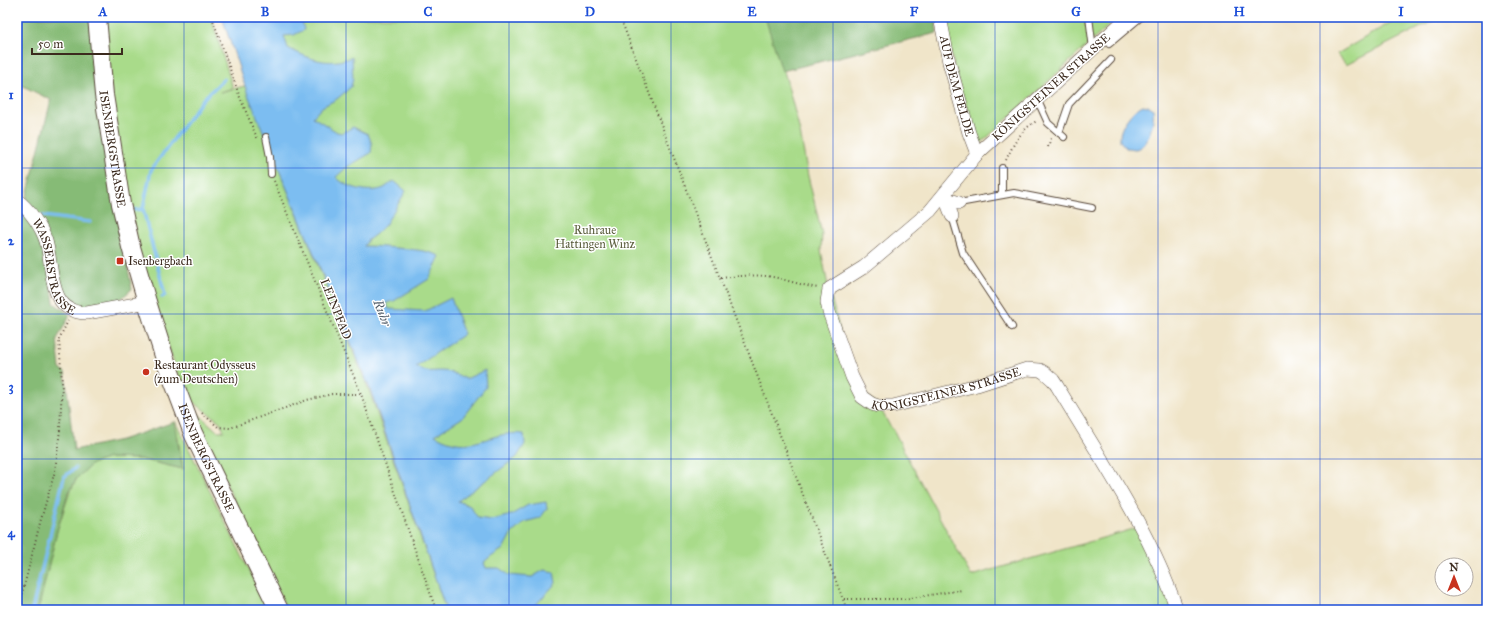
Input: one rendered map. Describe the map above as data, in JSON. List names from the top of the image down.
{
  "streets": {
    "main road": ["ISENBERGSTRASSE"],
    "street": ["AUF DEM FELDE", "KÖNIGSTEINER STRASSE", "WASSERSTRASSE"],
    "path": ["LEINPFAD"]
  },
  "crossings": [
    ["AUF DEM FELDE", "KÖNIGSTEINER STRASSE"],
    ["ISENBERGSTRASSE", "WASSERSTRASSE"]
  ],
  "water": ["Ruhr"],
  "parks": ["Ruhraue Hattingen Winz"],
  "places": {
    "transit": ["Isenbergbach"],
    "other": ["Restaurant Odysseus (zum Deutschen)"]
  },
  "scale_bar": "50 m",
  "north": "top",
  "grid": {
    "columns": [
      "A",
      "B",
      "C",
      "D",
      "E",
      "F",
      "G",
      "H",
      "I"
    ],
    "rows": [
      "1",
      "2",
      "3",
      "4"
    ]
  }
}
